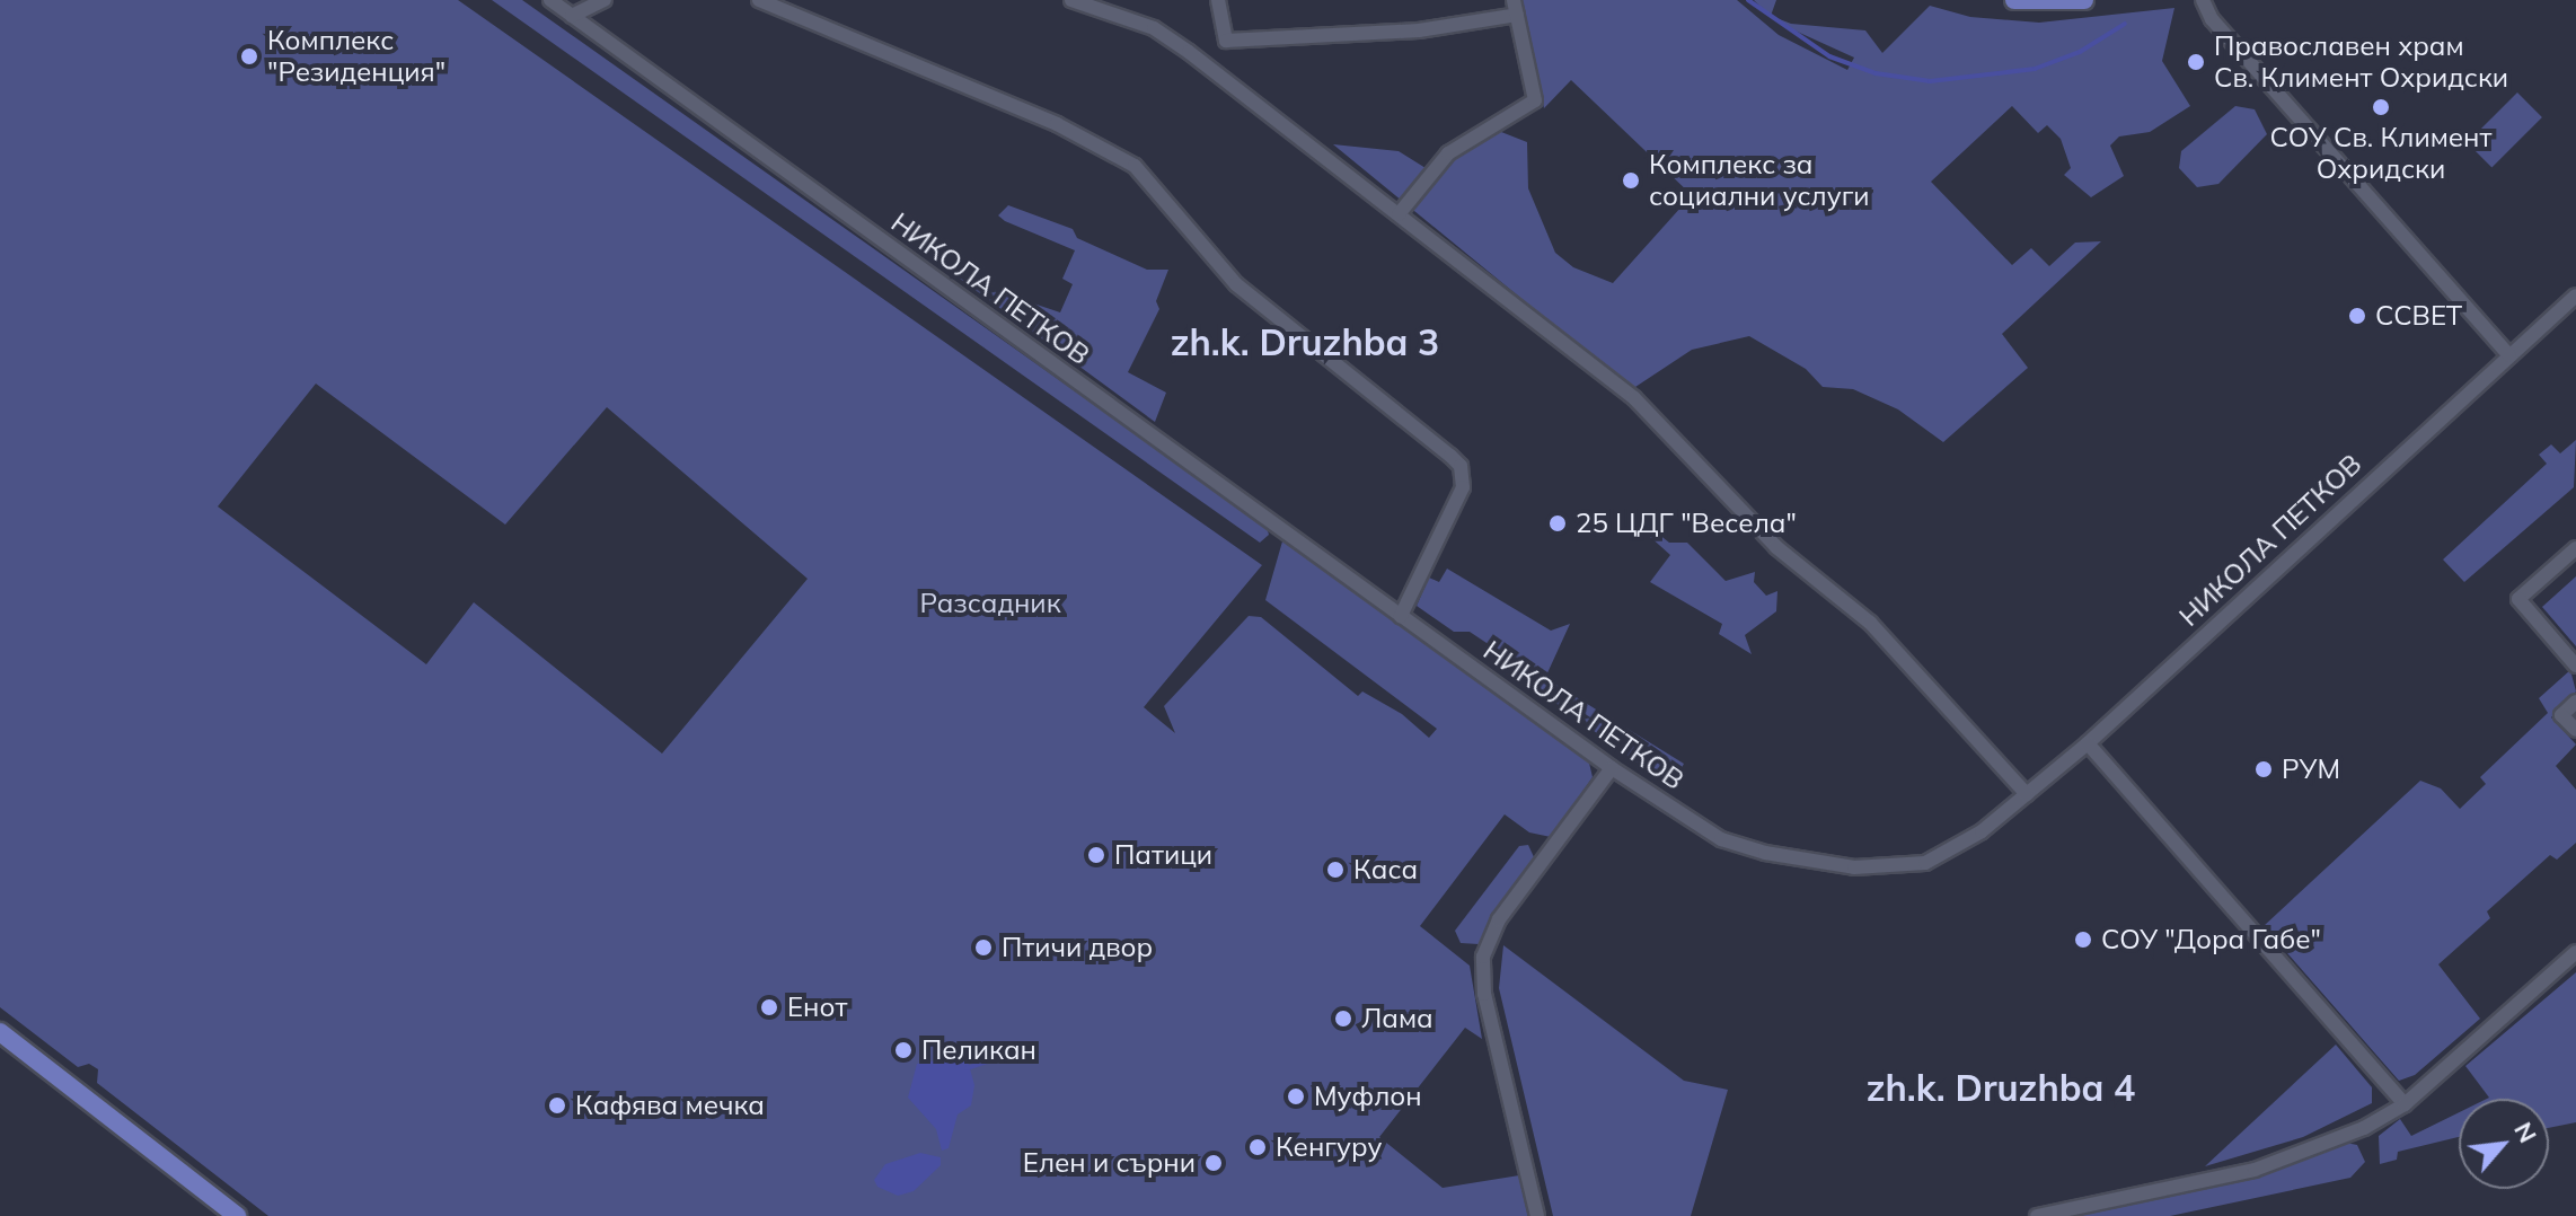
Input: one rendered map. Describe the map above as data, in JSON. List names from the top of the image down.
{
  "streets": {
    "street": ["НИКОЛА ПЕТКОВ"]
  },
  "districts": ["zh.k. Druzhba 3", "zh.k. Druzhba 4"],
  "parks": ["Разсадник"],
  "places": [
    "Комплекс \"Резиденция\"",
    "Православен храм Св. Климент Охридски",
    "СОУ Св. Климент Охридски",
    "Комплекс за социални услуги",
    "ССВЕТ",
    "25 ЦДГ \"Весела\"",
    "РУМ",
    "Патици",
    "Каса",
    "СОУ \"Дора Габе\"",
    "Птичи двор",
    "Енот",
    "Лама",
    "Пеликан",
    "Муфлон",
    "Кафява мечка",
    "Кенгуру",
    "Елен и сърни"
  ],
  "north": "top right"
}
